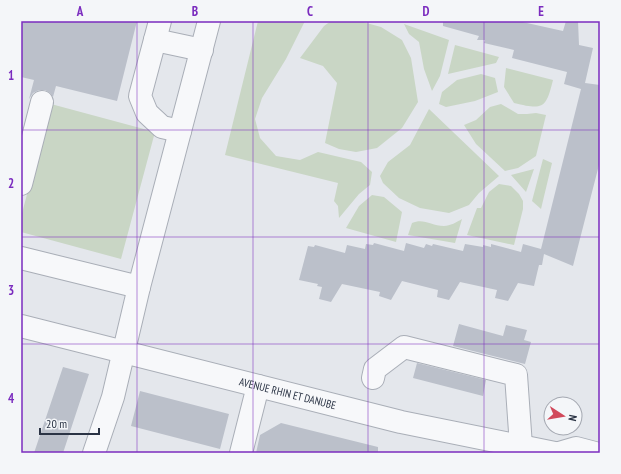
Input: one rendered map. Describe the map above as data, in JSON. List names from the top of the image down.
{
  "streets": {
    "street": ["AVENUE RHIN ET DANUBE"]
  },
  "scale_bar": "20 m",
  "north": "right",
  "grid": {
    "columns": [
      "A",
      "B",
      "C",
      "D",
      "E"
    ],
    "rows": [
      "1",
      "2",
      "3",
      "4"
    ]
  }
}
